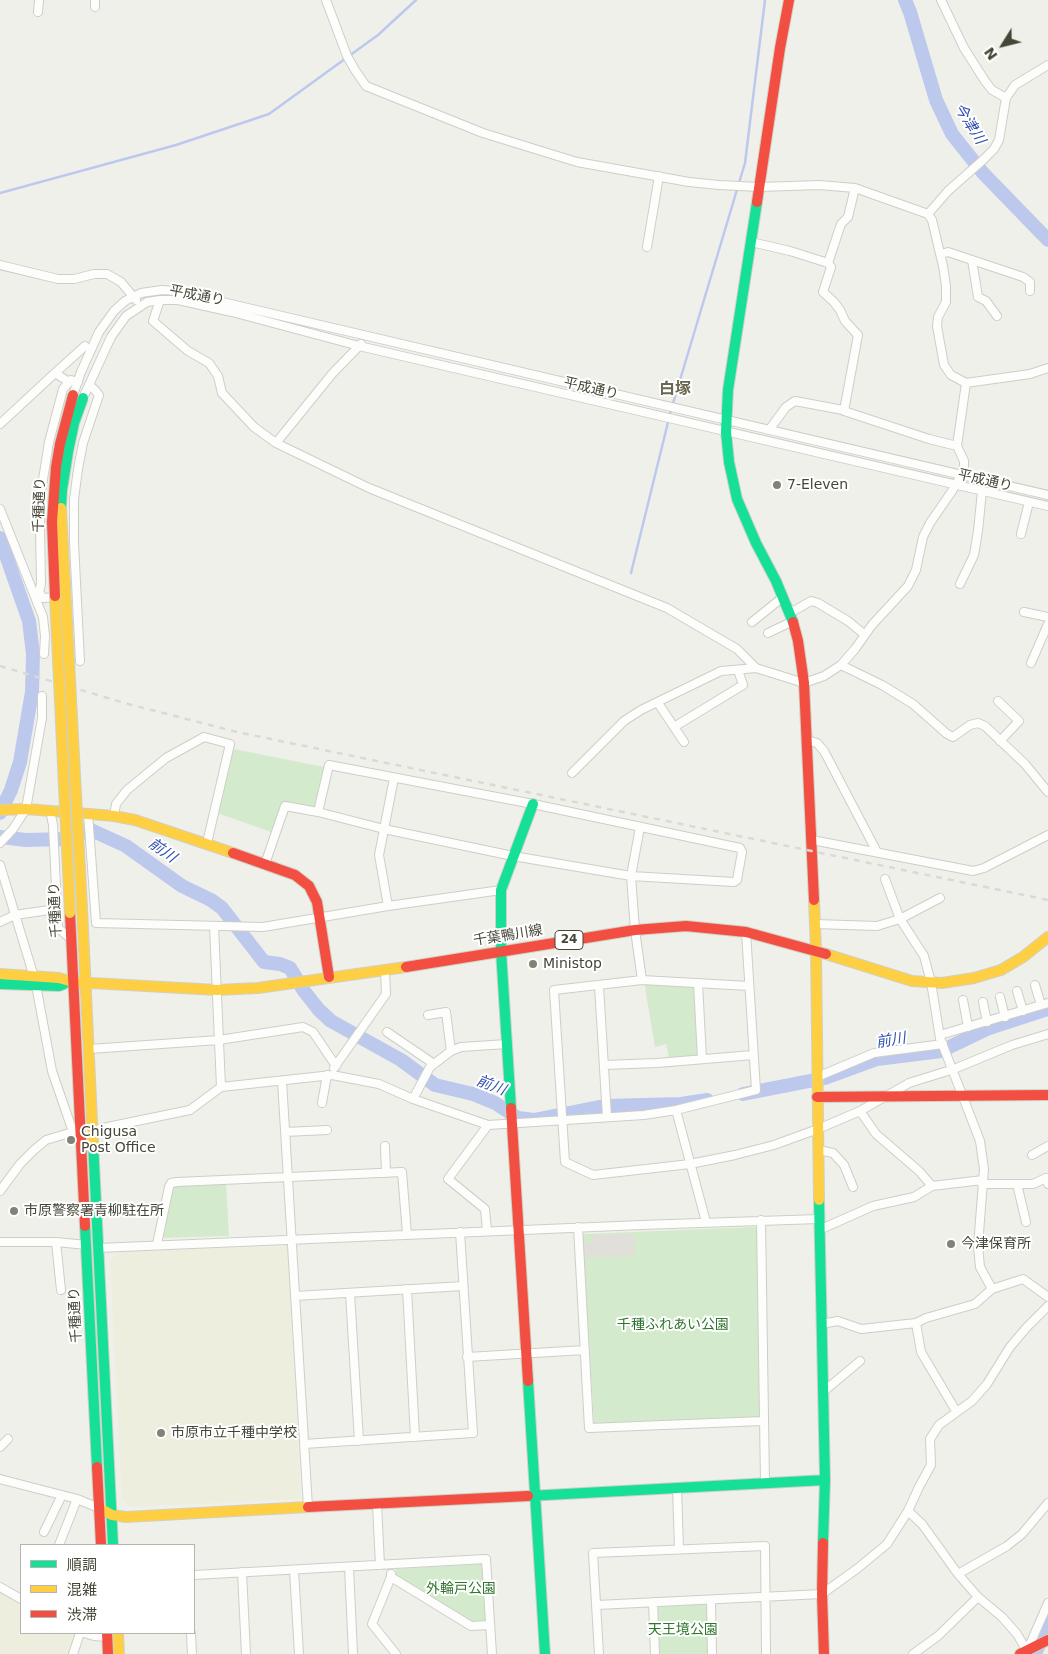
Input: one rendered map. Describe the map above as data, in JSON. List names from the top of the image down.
{
  "streets": {
    "street": [
      "平成通り",
      "千種通り",
      "千葉鴨川線",
      "24"
    ]
  },
  "crossings": [
    ["平成通り", "千種通り"],
    ["千種通り", "千葉鴨川線"]
  ],
  "districts": ["白塚"],
  "water": ["今津川", "前川"],
  "parks": ["千種ふれあい公園", "外輪戸公園", "天王境公園"],
  "places": [
    "7-Eleven",
    "Ministop",
    "Chigusa Post Office",
    "市原警察署青柳駐在所",
    "今津保育所",
    "市原市立千種中学校"
  ],
  "legend": ["順調", "混雑", "渋滞"],
  "north": "bottom left"
}
